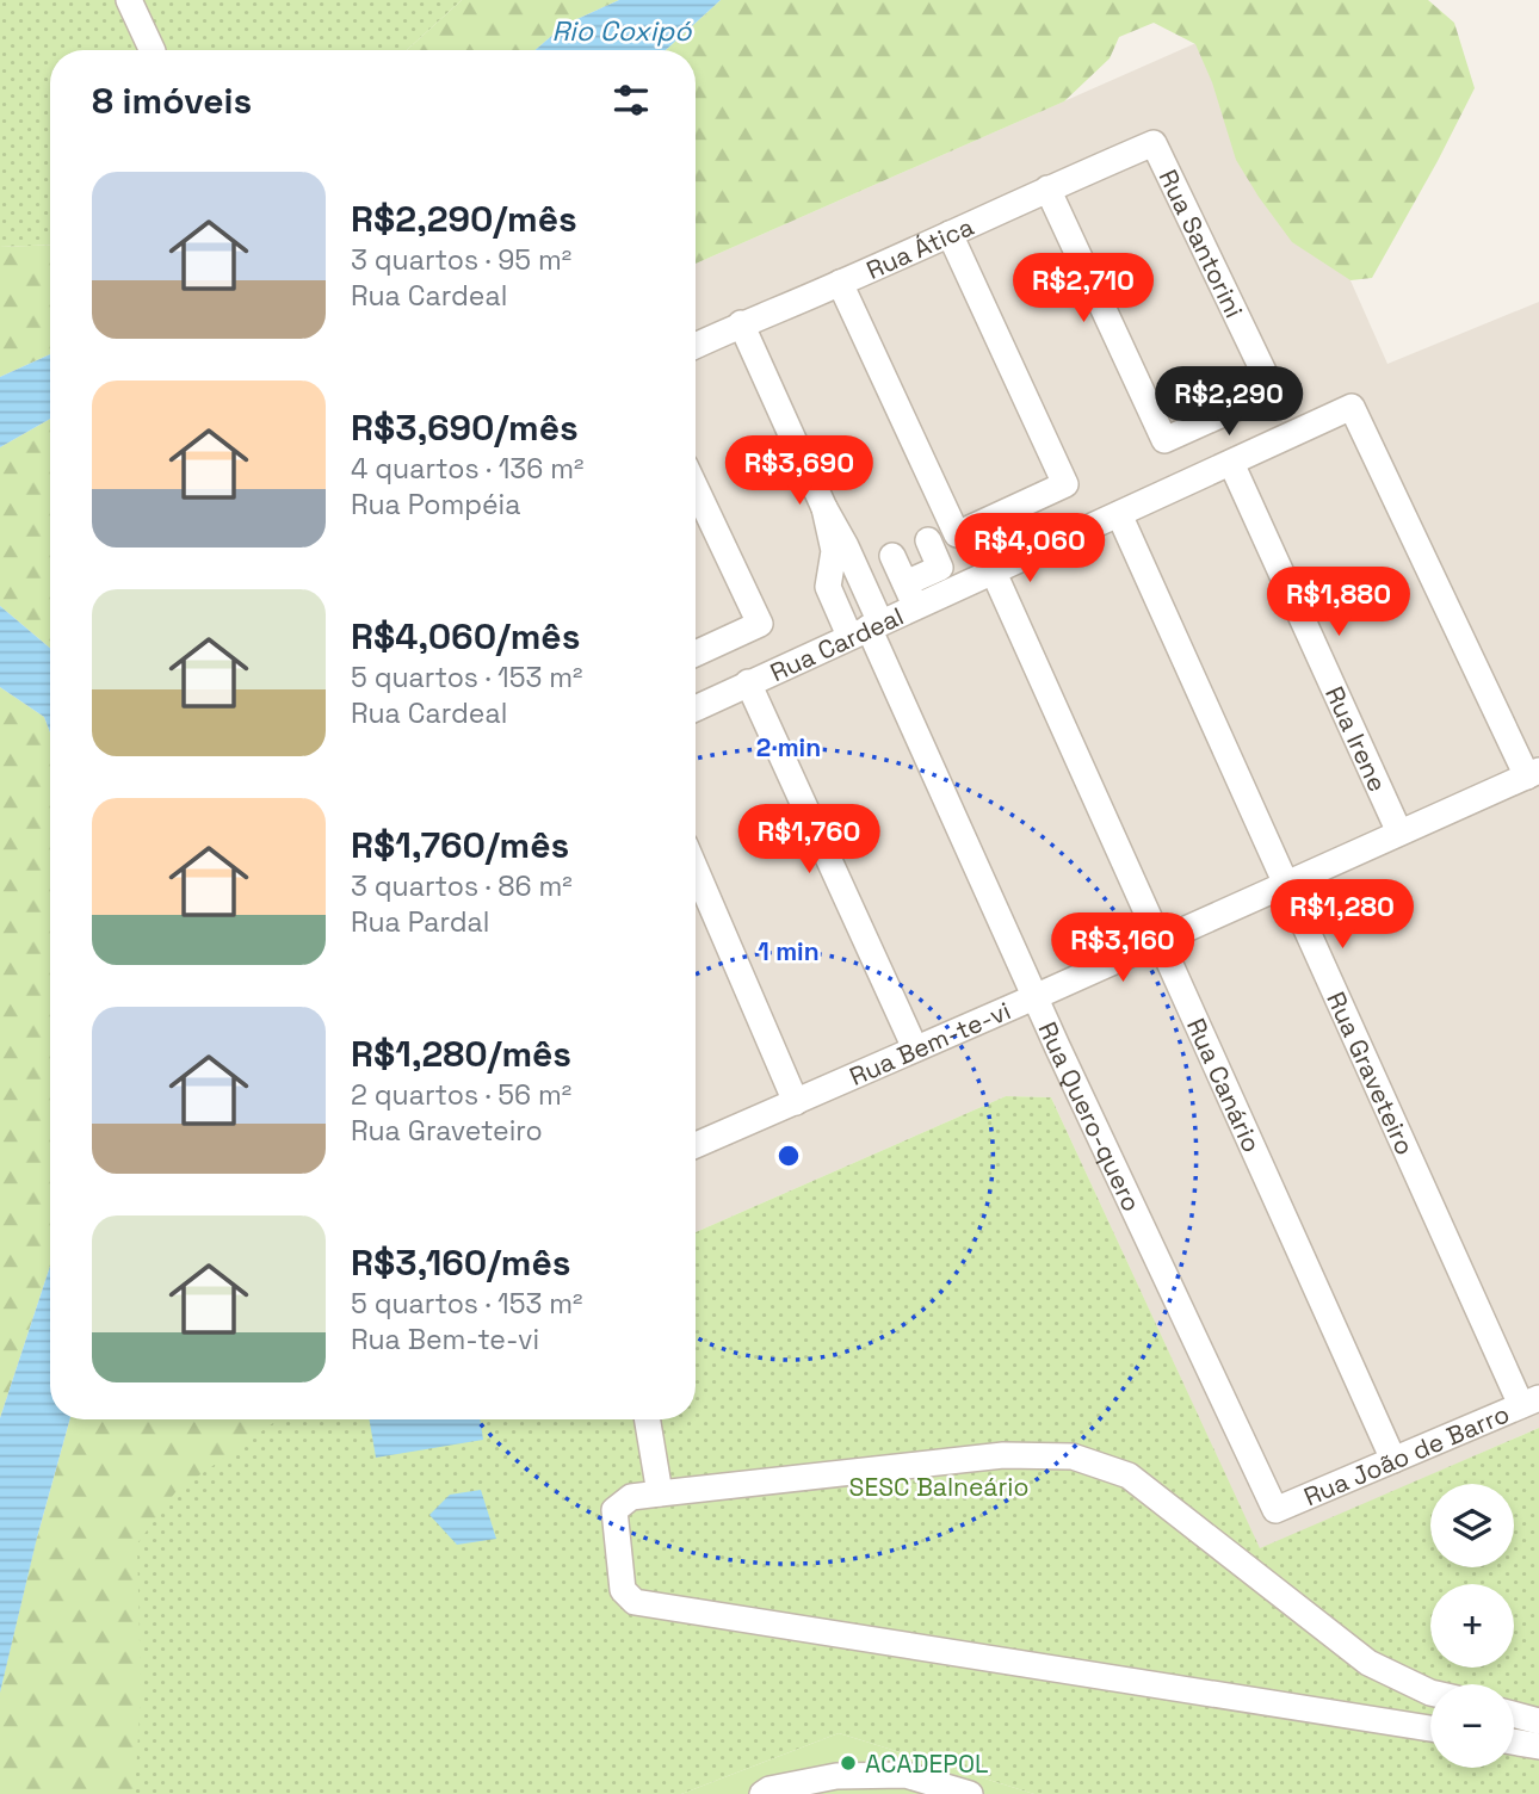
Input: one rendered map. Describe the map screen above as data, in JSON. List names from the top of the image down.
{
  "streets": {
    "street": [
      "Rua Santorini",
      "Rua Ática",
      "Rua Cardeal",
      "Rua Irene",
      "Rua Bem-te-vi",
      "Rua Graveteiro",
      "Rua Canário",
      "Rua Quero-quero",
      "Rua João de Barro"
    ]
  },
  "crossings": [
    ["Rua Santorini", "Rua Ática"],
    ["Rua Cardeal", "Rua Irene"],
    ["Rua Cardeal", "Rua Bem-te-vi"],
    ["Rua Cardeal", "Rua Graveteiro"],
    ["Rua Cardeal", "Rua Canário"],
    ["Rua Cardeal", "Rua Quero-quero"],
    ["Rua Irene", "Rua Bem-te-vi"],
    ["Rua Bem-te-vi", "Rua Graveteiro"],
    ["Rua Bem-te-vi", "Rua Canário"],
    ["Rua Bem-te-vi", "Rua Quero-quero"],
    ["Rua Graveteiro", "Rua João de Barro"],
    ["Rua Canário", "Rua João de Barro"],
    ["Rua Quero-quero", "Rua João de Barro"]
  ],
  "water": ["Rio Coxipó"],
  "parks": ["SESC Balneário"],
  "places": ["ACADEPOL"],
  "page": {
    "heading": "8 imóveis",
    "list": [
      {
        "name": "R$2,290/mês",
        "note": "3 quartos · 95 m² · Rua Cardeal"
      },
      {
        "name": "R$3,690/mês",
        "note": "4 quartos · 136 m² · Rua Pompéia"
      },
      {
        "name": "R$4,060/mês",
        "note": "5 quartos · 153 m² · Rua Cardeal"
      },
      {
        "name": "R$1,760/mês",
        "note": "3 quartos · 86 m² · Rua Pardal"
      },
      {
        "name": "R$1,280/mês",
        "note": "2 quartos · 56 m² · Rua Graveteiro"
      },
      {
        "name": "R$3,160/mês",
        "note": "5 quartos · 153 m² · Rua Bem-te-vi"
      }
    ],
    "price": [
      "R$2,710",
      "R$2,290",
      "R$3,690",
      "R$4,060",
      "R$1,880",
      "R$1,760",
      "R$1,280",
      "R$3,160"
    ],
    "map_buttons": ["+", "−"]
  },
  "rings": ["2 min", "1 min"]
}
